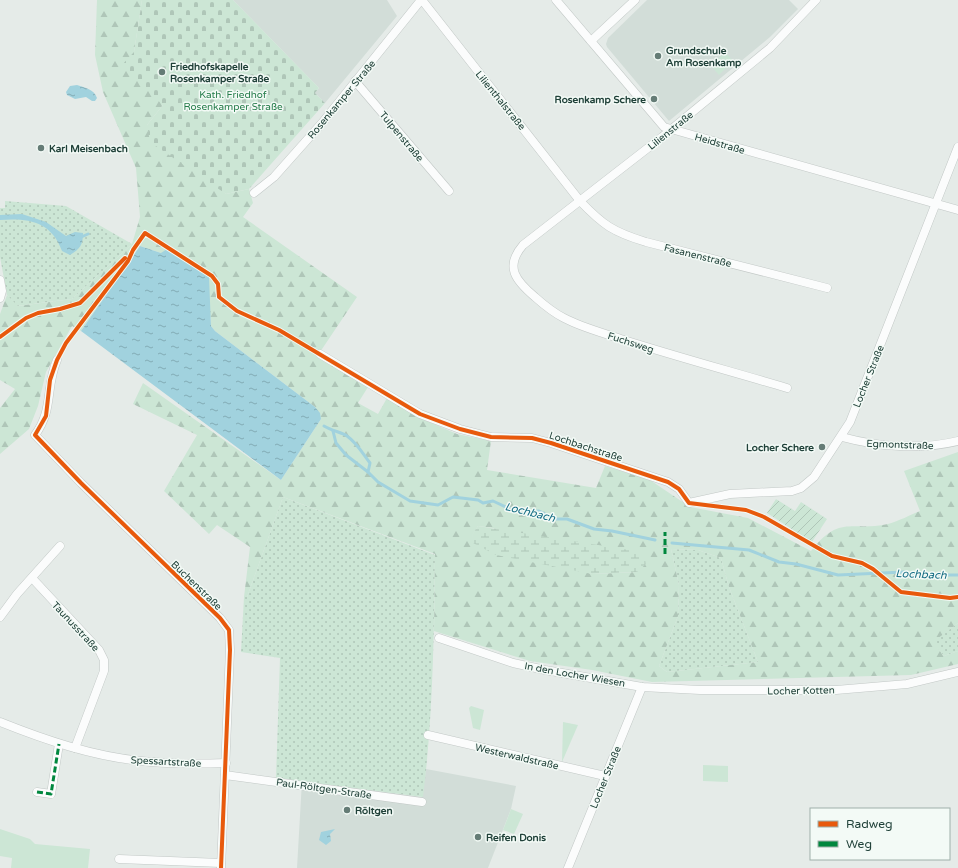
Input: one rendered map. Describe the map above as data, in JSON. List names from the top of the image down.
{
  "streets": {
    "street": [
      "Rosenkamper Straße",
      "Lilienthalstraße",
      "Lilienstraße",
      "Tulpenstraße",
      "Heidstraße",
      "Fasanenstraße",
      "Fuchsweg",
      "Locher Straße",
      "Egmontstraße",
      "Lochbachstraße",
      "Buchenstraße",
      "Taunusstraße",
      "In den Locher Wiesen",
      "Locher Kotten",
      "Westerwaldstraße",
      "Spessartstraße",
      "Paul-Röltgen-Straße"
    ]
  },
  "crossings": [
    ["Rosenkamper Straße", "Lilienthalstraße"],
    ["Rosenkamper Straße", "Tulpenstraße"],
    ["Lilienthalstraße", "Lilienstraße"],
    ["Lilienthalstraße", "Fasanenstraße"],
    ["Lilienstraße", "Heidstraße"],
    ["Lilienstraße", "Fasanenstraße"],
    ["Lilienstraße", "Fuchsweg"],
    ["Heidstraße", "Locher Straße"],
    ["Locher Straße", "Egmontstraße"],
    ["Locher Straße", "Lochbachstraße"],
    ["Locher Straße", "In den Locher Wiesen"],
    ["Locher Straße", "Locher Kotten"],
    ["Locher Straße", "Westerwaldstraße"],
    ["Buchenstraße", "Spessartstraße"],
    ["Buchenstraße", "Paul-Röltgen-Straße"],
    ["Taunusstraße", "Spessartstraße"],
    ["In den Locher Wiesen", "Locher Kotten"]
  ],
  "water": ["Lochbach"],
  "parks": ["Kath. Friedhof Rosenkamper Straße"],
  "places": [
    "Grundschule Am Rosenkamp",
    "Friedhofskapelle Rosenkamper Straße",
    "Rosenkamp Schere",
    "Karl Meisenbach",
    "Locher Schere",
    "Röltgen",
    "Reifen Donis"
  ],
  "legend": ["Radweg", "Weg"]
}
